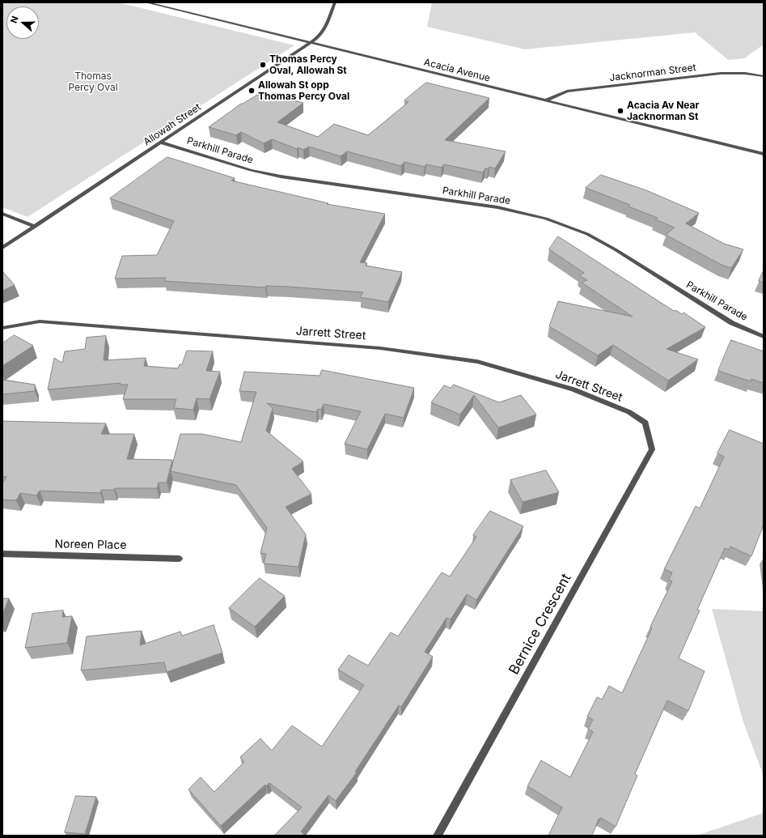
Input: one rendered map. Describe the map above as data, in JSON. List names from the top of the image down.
{
  "streets": {
    "street": [
      "Acacia Avenue",
      "Jacknorman Street",
      "Allowah Street",
      "Parkhill Parade",
      "Jarrett Street",
      "Noreen Place",
      "Bernice Crescent"
    ]
  },
  "crossings": [
    ["Acacia Avenue", "Jacknorman Street"],
    ["Acacia Avenue", "Allowah Street"],
    ["Allowah Street", "Parkhill Parade"],
    ["Jarrett Street", "Bernice Crescent"]
  ],
  "parks": ["Thomas Percy Oval"],
  "places": ["Thomas Percy Oval, Allowah St", "Allowah St opp Thomas Percy Oval", "Acacia Av Near Jacknorman St"],
  "north": "left"
}
